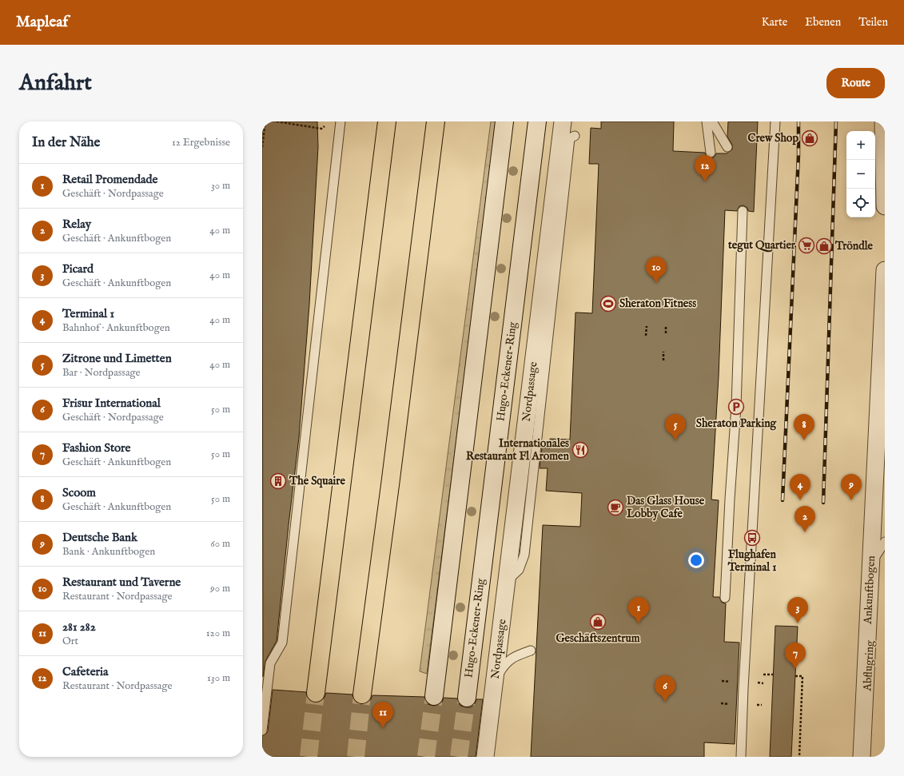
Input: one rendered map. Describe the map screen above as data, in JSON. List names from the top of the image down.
{
  "streets": {
    "street": [
      "Hugo-Eckener-Ring",
      "Nordpassage",
      "Ankunftbogen",
      "Abflugring"
    ]
  },
  "places": {
    "shop": ["Crew Shop", "Tröndle", "Geschäftszentrum"],
    "supermarket": ["tegut Quartier"],
    "sports": ["Sheraton Fitness"],
    "parking": ["Sheraton Parking"],
    "restaurant": ["Internationales Restaurant Fl Aromen"],
    "building": ["The Squaire"],
    "cafe": ["Das Glass House Lobby Cafe"],
    "bus stop": ["Flughafen Terminal 1"]
  },
  "page": {
    "header": "Mapleaf",
    "nav": ["Karte", "Ebenen", "Teilen"],
    "buttons": "Route",
    "title": "Anfahrt",
    "heading": ["In der Nähe", "12 Ergebnisse"],
    "map_buttons": ["+", "−"],
    "pins": [
      "12",
      "10",
      "5",
      "8",
      "4",
      "9",
      "2",
      "1",
      "3",
      "7",
      "6",
      "11"
    ],
    "list": [
      {
        "mark": "1",
        "name": "Retail Promendade",
        "note": "Geschäft · Nordpassage",
        "value": "30 m"
      },
      {
        "mark": "2",
        "name": "Relay",
        "note": "Geschäft · Ankunftbogen",
        "value": "40 m"
      },
      {
        "mark": "3",
        "name": "Picard",
        "note": "Geschäft · Ankunftbogen",
        "value": "40 m"
      },
      {
        "mark": "4",
        "name": "Terminal 1",
        "note": "Bahnhof · Ankunftbogen",
        "value": "40 m"
      },
      {
        "mark": "5",
        "name": "Zitrone und Limetten",
        "note": "Bar · Nordpassage",
        "value": "40 m"
      },
      {
        "mark": "6",
        "name": "Frisur International",
        "note": "Geschäft · Nordpassage",
        "value": "50 m"
      },
      {
        "mark": "7",
        "name": "Fashion Store",
        "note": "Geschäft · Ankunftbogen",
        "value": "50 m"
      },
      {
        "mark": "8",
        "name": "Scoom",
        "note": "Geschäft · Ankunftbogen",
        "value": "50 m"
      },
      {
        "mark": "9",
        "name": "Deutsche Bank",
        "note": "Bank · Ankunftbogen",
        "value": "60 m"
      },
      {
        "mark": "10",
        "name": "Restaurant und Taverne",
        "note": "Restaurant · Nordpassage",
        "value": "90 m"
      },
      {
        "mark": "11",
        "name": "281 282",
        "note": "Ort",
        "value": "120 m"
      },
      {
        "mark": "12",
        "name": "Cafeteria",
        "note": "Restaurant · Nordpassage",
        "value": "130 m"
      }
    ]
  }
}
